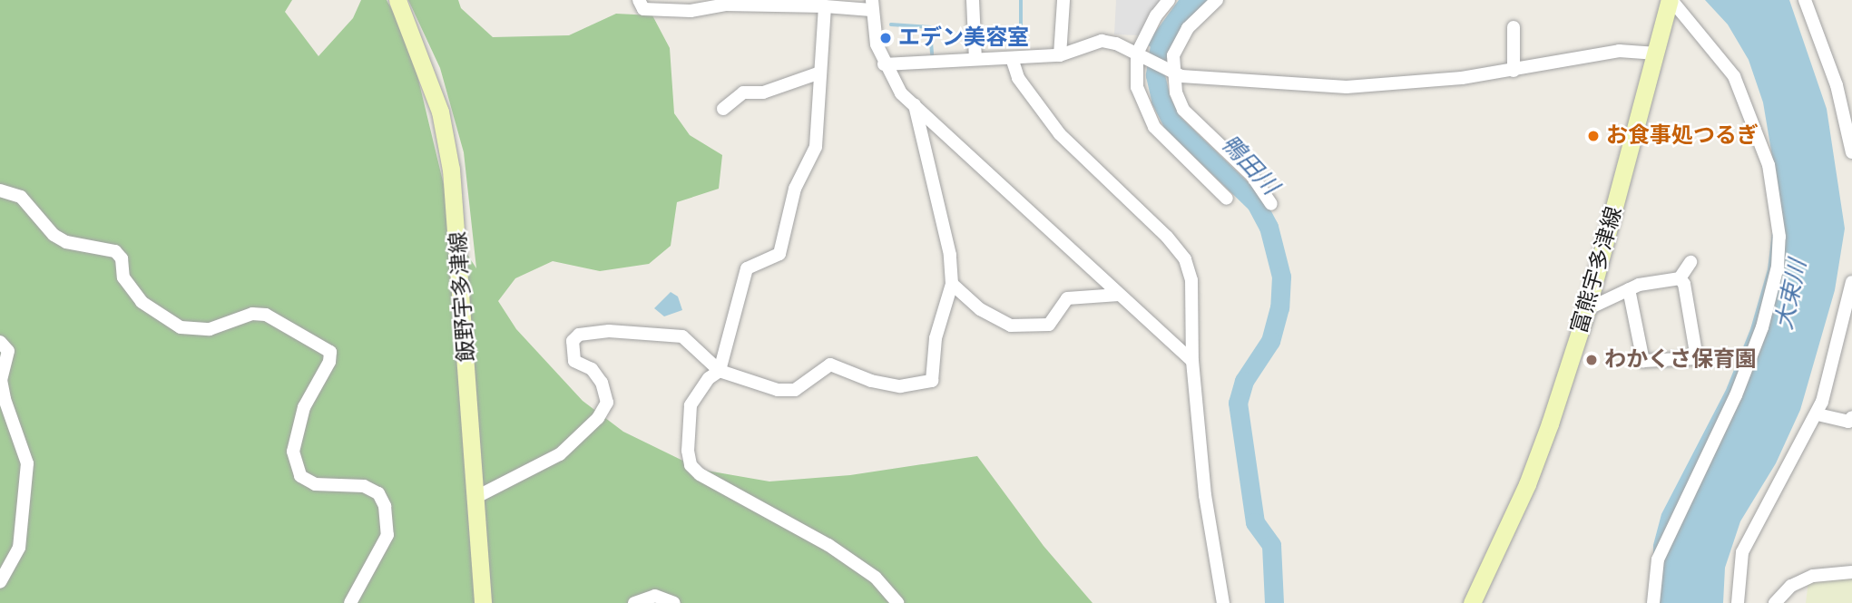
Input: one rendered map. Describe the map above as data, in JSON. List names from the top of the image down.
{
  "streets": {
    "main road": ["富熊宇多津線", "飯野宇多津線"]
  },
  "water": ["鴨田川", "大束川"],
  "places": ["エデン美容室", "お食事処つるぎ", "わかくさ保育園"]
}
